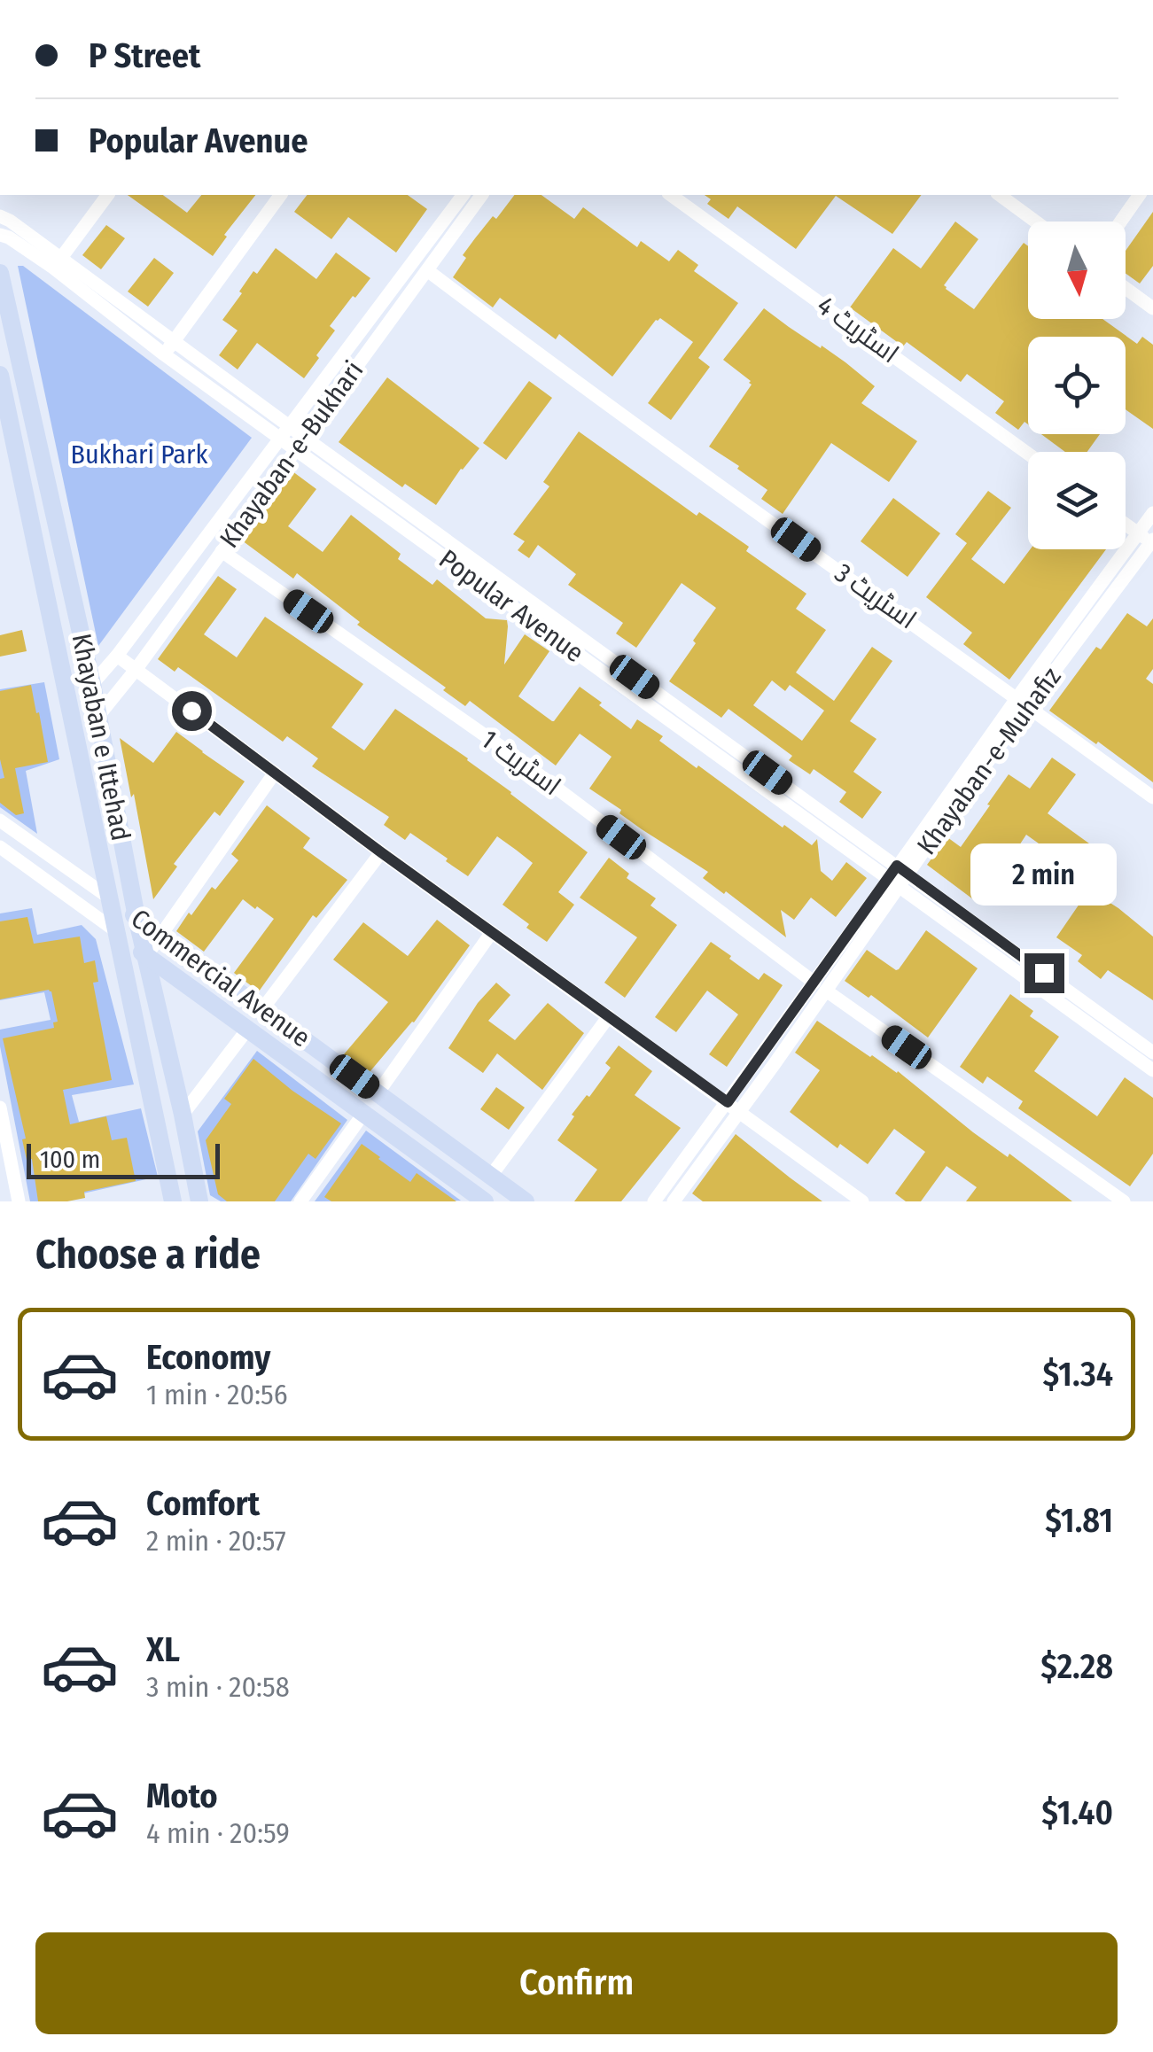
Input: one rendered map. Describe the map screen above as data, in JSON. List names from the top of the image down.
{
  "streets": {
    "main road": ["Khayaban e Ittehad", "Commercial Avenue"],
    "street": [
      "اسٹریٹ 4",
      "Khayaban-e-Bukhari",
      "اسٹریٹ 3",
      "Popular Avenue",
      "Khayaban-e-Muhafiz",
      "اسٹریٹ 1"
    ]
  },
  "crossings": [
    ["Khayaban-e-Bukhari", "اسٹریٹ 3"],
    ["Khayaban-e-Bukhari", "Popular Avenue"],
    ["Khayaban-e-Bukhari", "Khayaban e Ittehad"],
    ["Khayaban-e-Bukhari", "اسٹریٹ 1"],
    ["اسٹریٹ 3", "Khayaban-e-Muhafiz"],
    ["Popular Avenue", "Khayaban-e-Muhafiz"],
    ["Khayaban e Ittehad", "Commercial Avenue"],
    ["Khayaban-e-Muhafiz", "اسٹریٹ 1"]
  ],
  "parks": ["Bukhari Park"],
  "scale_bar": "100 m",
  "north": "bottom",
  "page": {
    "banner": ["P Street", "Popular Avenue"],
    "bubble": "2 min",
    "scale": "100 m",
    "heading": "Choose a ride",
    "list": [
      {
        "name": "Economy",
        "note": "1 min · 20:56",
        "value": "$1.34"
      },
      {
        "name": "Comfort",
        "note": "2 min · 20:57",
        "value": "$1.81"
      },
      {
        "name": "XL",
        "note": "3 min · 20:58",
        "value": "$2.28"
      },
      {
        "name": "Moto",
        "note": "4 min · 20:59",
        "value": "$1.40"
      }
    ],
    "buttons": "Confirm"
  }
}
